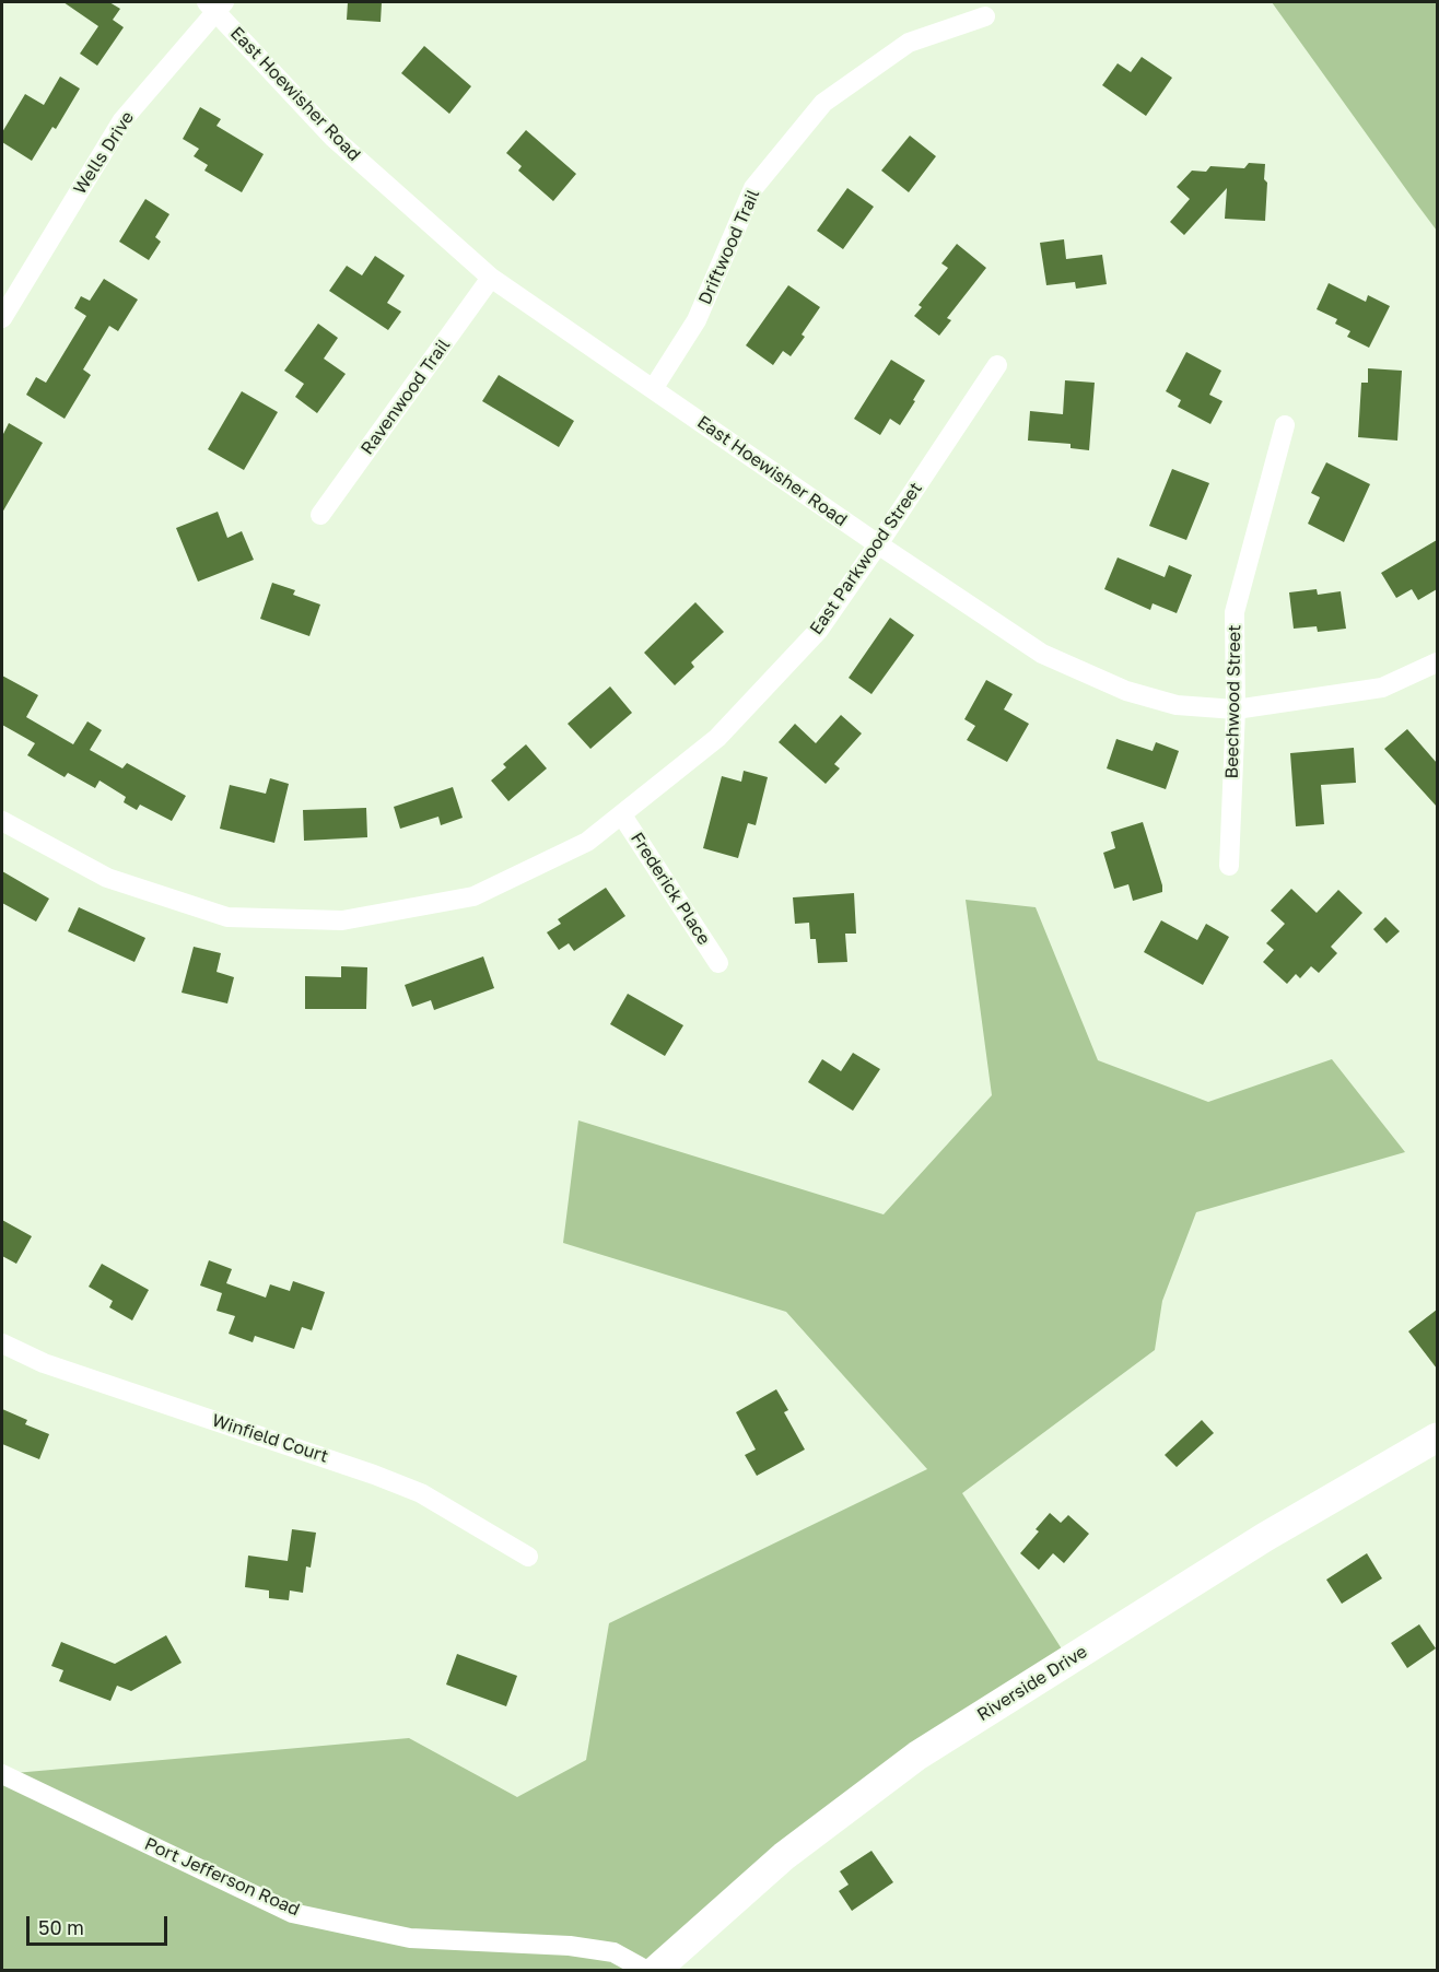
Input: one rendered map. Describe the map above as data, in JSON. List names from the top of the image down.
{
  "streets": {
    "main road": ["Riverside Drive"],
    "street": [
      "East Hoewisher Road",
      "Wells Drive",
      "Driftwood Trail",
      "Ravenwood Trail",
      "East Parkwood Street",
      "Beechwood Street",
      "Frederick Place",
      "Winfield Court",
      "Port Jefferson Road"
    ]
  },
  "crossings": [
    ["East Hoewisher Road", "Wells Drive"],
    ["East Hoewisher Road", "Driftwood Trail"],
    ["East Hoewisher Road", "Ravenwood Trail"],
    ["East Hoewisher Road", "East Parkwood Street"],
    ["East Hoewisher Road", "Beechwood Street"],
    ["East Parkwood Street", "Frederick Place"]
  ],
  "scale_bar": "50 m"
}
